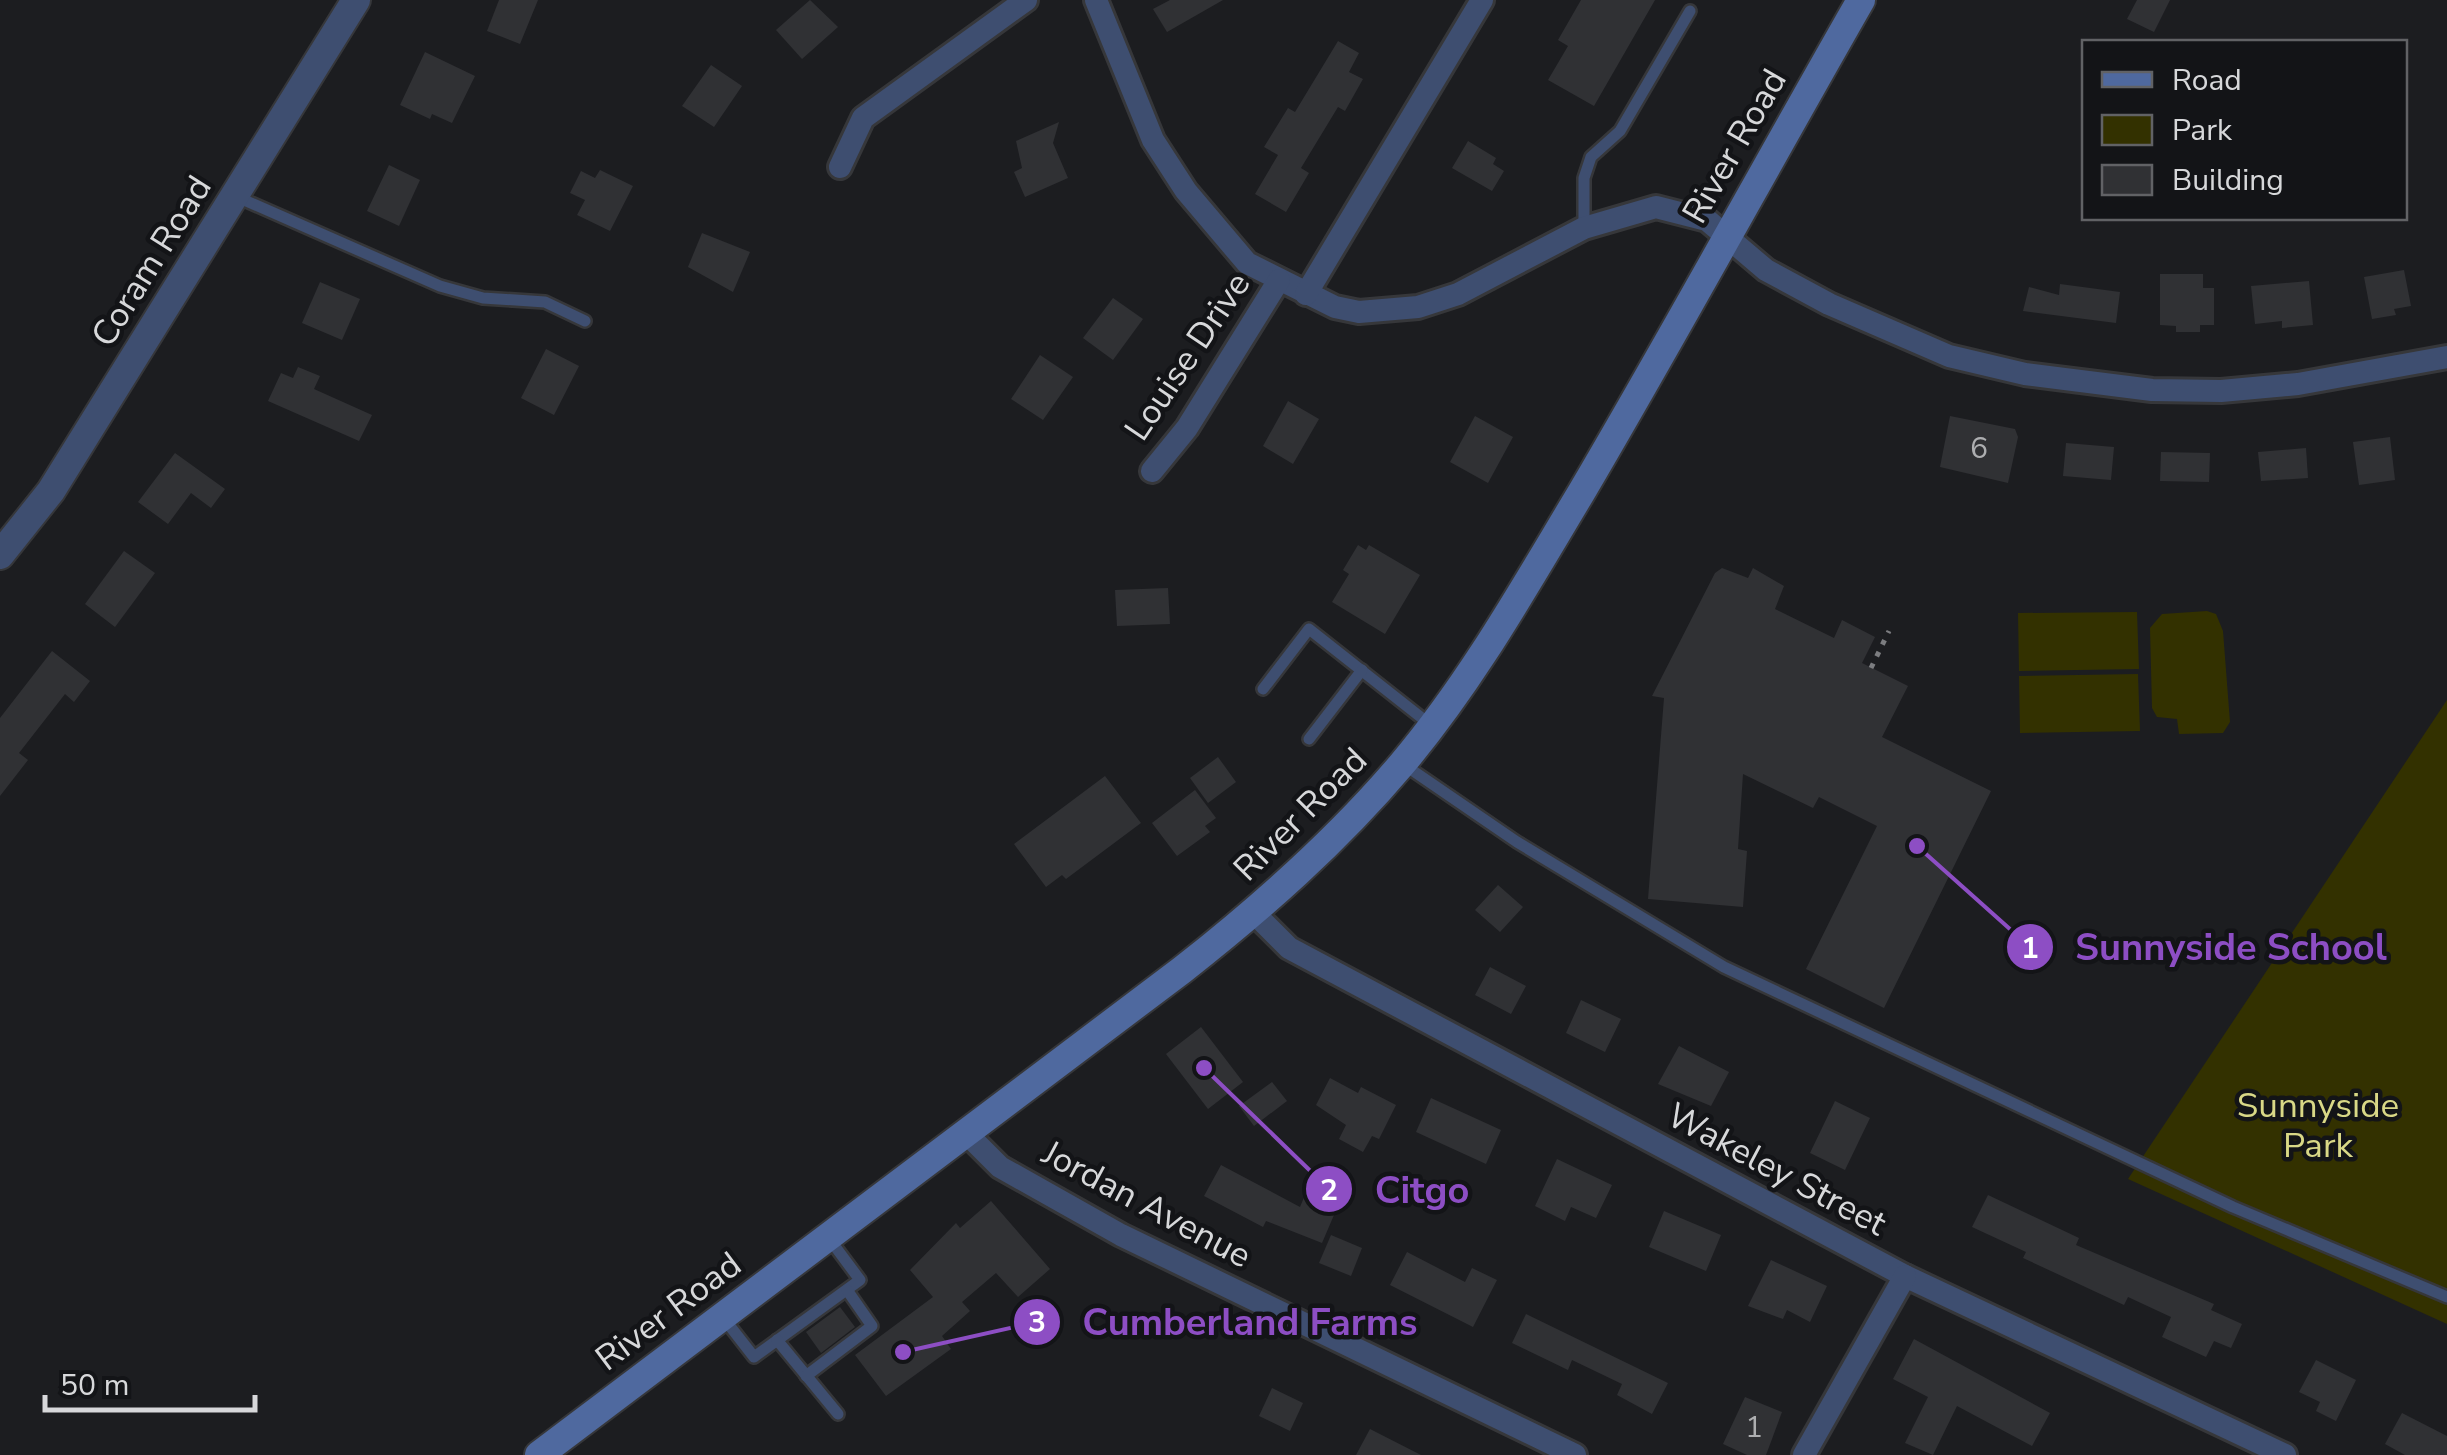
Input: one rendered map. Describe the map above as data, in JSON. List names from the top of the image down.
{
  "streets": {
    "main road": ["River Road"],
    "street": [
      "Coram Road",
      "Louise Drive",
      "Wakeley Street",
      "Jordan Avenue"
    ]
  },
  "crossings": [
    ["River Road", "Wakeley Street"],
    ["River Road", "Jordan Avenue"]
  ],
  "parks": ["Sunnyside Park"],
  "places": ["Sunnyside School", "Citgo", "Cumberland Farms"],
  "house_numbers": ["6", "1"],
  "legend": ["Road", "Park", "Building"],
  "scale_bar": "50 m"
}
